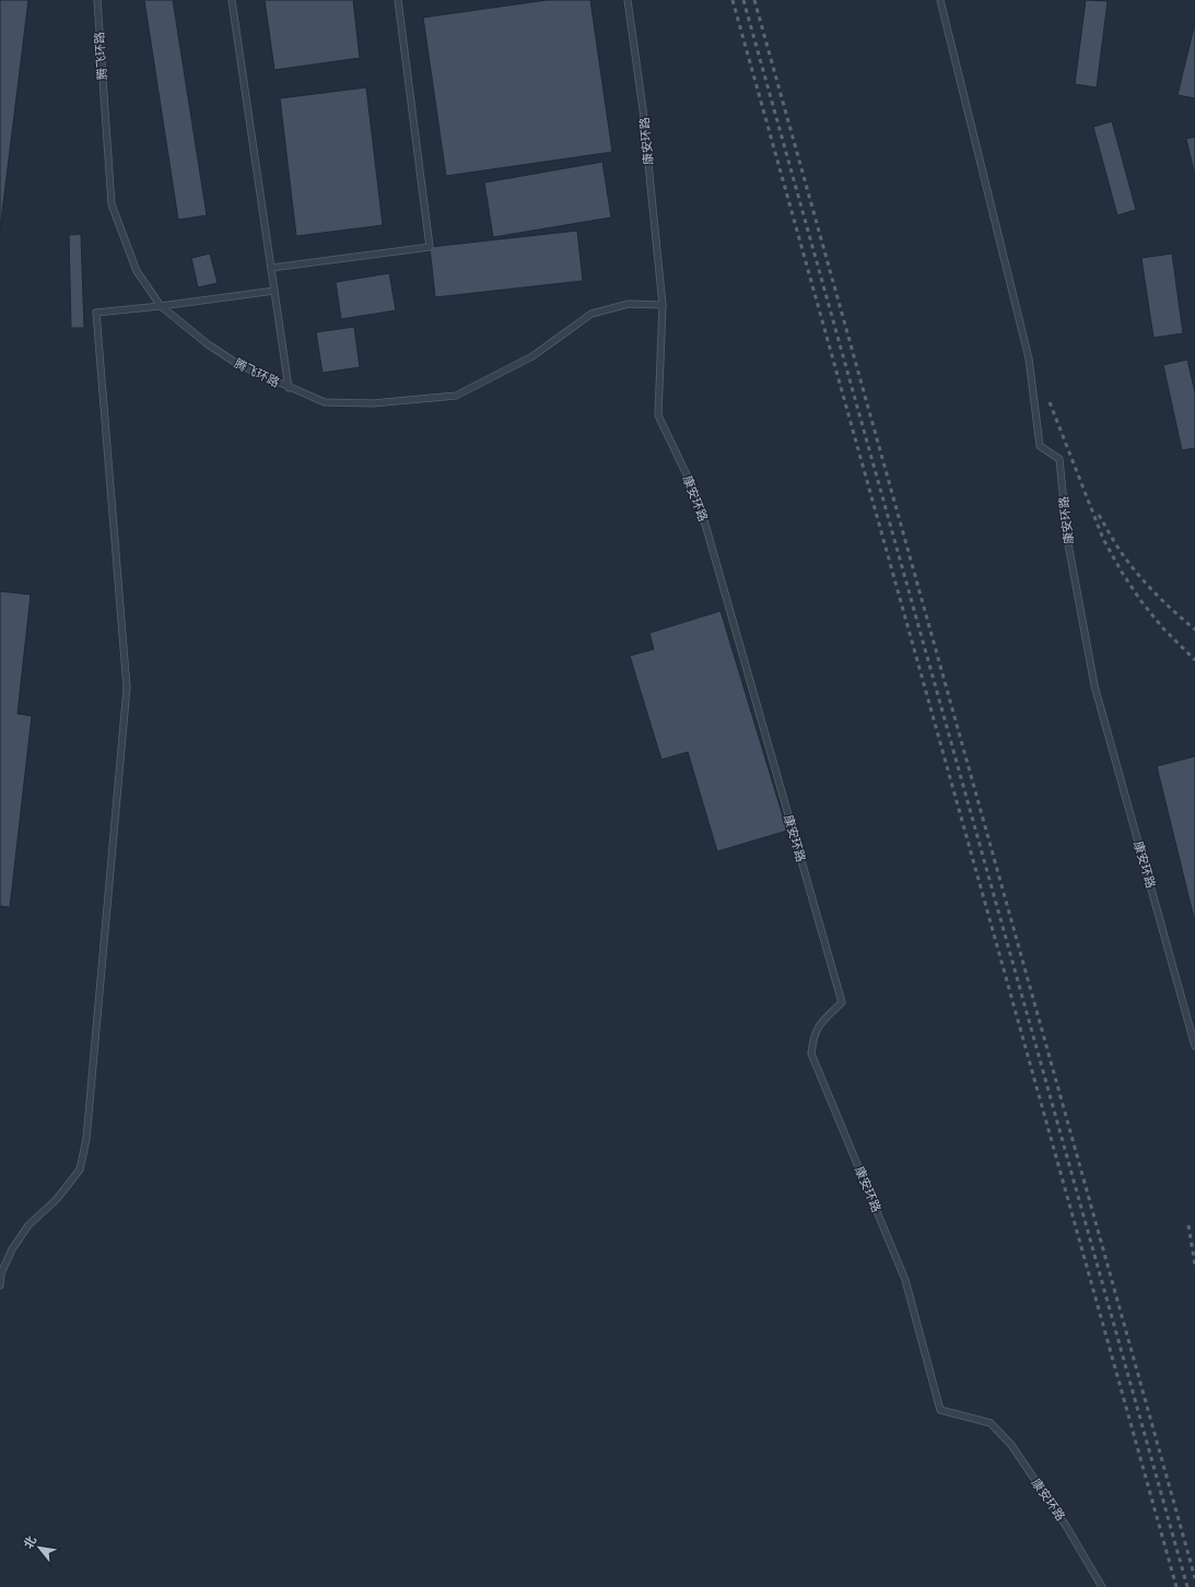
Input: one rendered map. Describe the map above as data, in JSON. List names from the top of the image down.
{
  "streets": {
    "lane": ["腾飞环路", "康安环路"]
  },
  "crossings": [
    ["腾飞环路", "康安环路"]
  ],
  "north": "top left"
}
